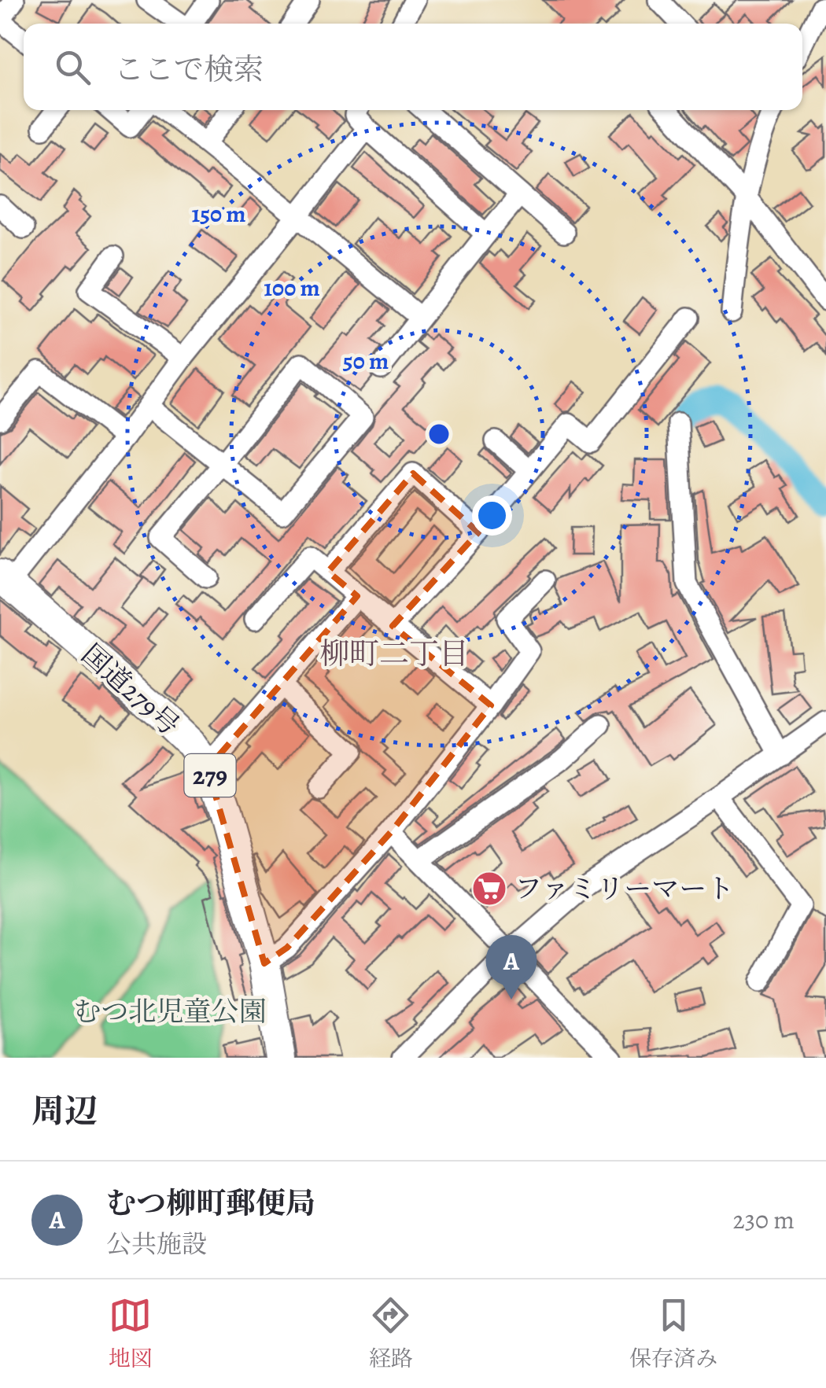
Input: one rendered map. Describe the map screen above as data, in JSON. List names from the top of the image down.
{
  "streets": {
    "highway": ["国道279号", "279"]
  },
  "districts": ["柳町二丁目"],
  "parks": ["むつ北児童公園"],
  "places": {
    "supermarket": ["ファミリーマート"]
  },
  "page": {
    "search": "ここで検索",
    "pins": "A",
    "heading": "周辺",
    "list": [
      {
        "mark": "A",
        "name": "むつ柳町郵便局",
        "note": "公共施設",
        "value": "230 m"
      }
    ],
    "nav": ["地図", "経路", "保存済み"]
  },
  "rings": ["150 m", "100 m", "50 m"]
}
